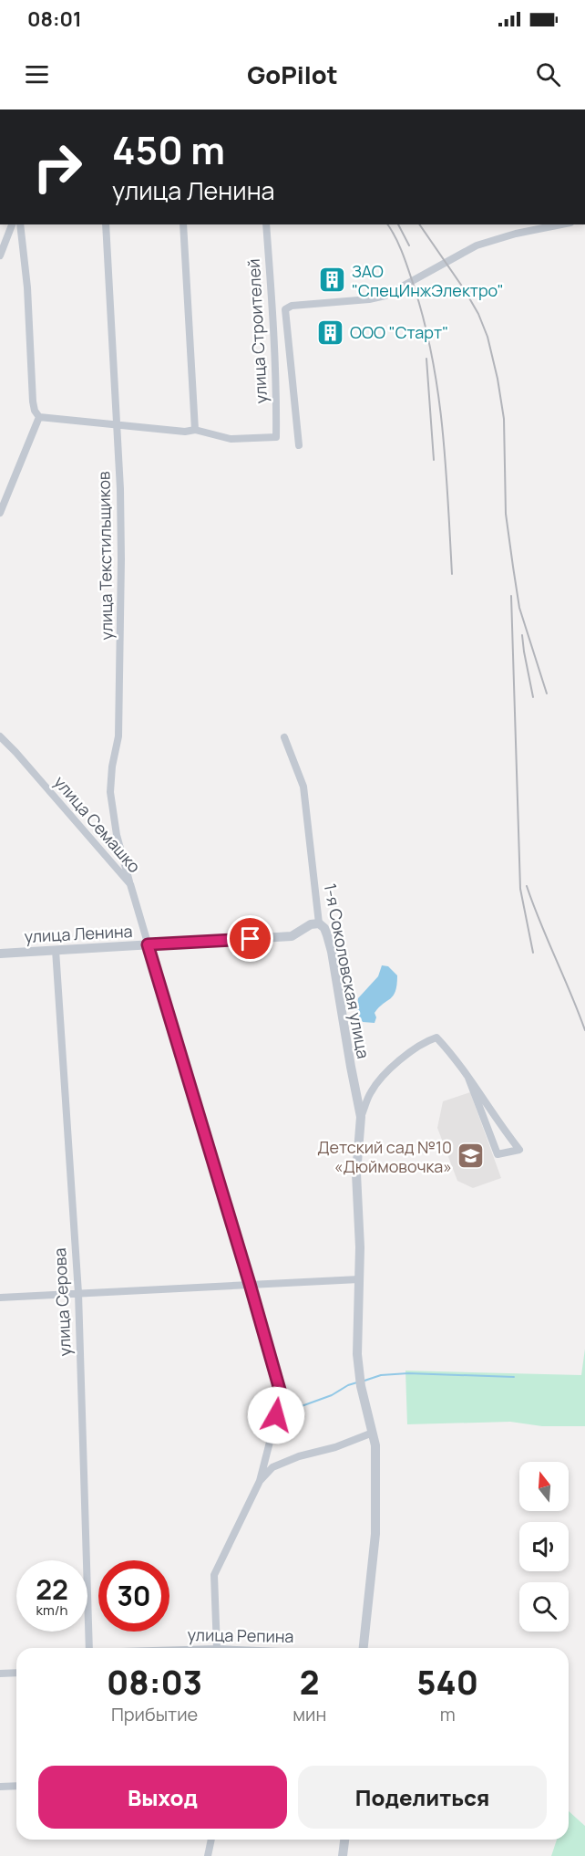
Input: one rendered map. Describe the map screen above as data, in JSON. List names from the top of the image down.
{
  "streets": {
    "street": [
      "улица Строителей",
      "улица Текстильщиков",
      "улица Семашко",
      "улица Ленина",
      "1-я Соколовская улица",
      "улица Серова"
    ]
  },
  "crossings": [
    ["улица Текстильщиков", "улица Семашко"],
    ["улица Семашко", "улица Ленина"],
    ["улица Ленина", "1-я Соколовская улица"],
    ["улица Ленина", "улица Серова"]
  ],
  "places": {
    "building": ["ЗАО \"СпецИнжЭлектро\"", "ООО \"Старт\""],
    "school or university": ["Детский сад №10 «Дюймовочка»"]
  },
  "north": "top",
  "page": {
    "status": "08:01",
    "header": "GoPilot",
    "turn": ["450 m", "улица Ленина"],
    "speed": "22 km/h",
    "limit": "30",
    "eta": [
      "08:03",
      "Прибытие",
      "2",
      "мин",
      "540",
      "m"
    ],
    "buttons": ["Выход", "Поделиться"]
  }
}
